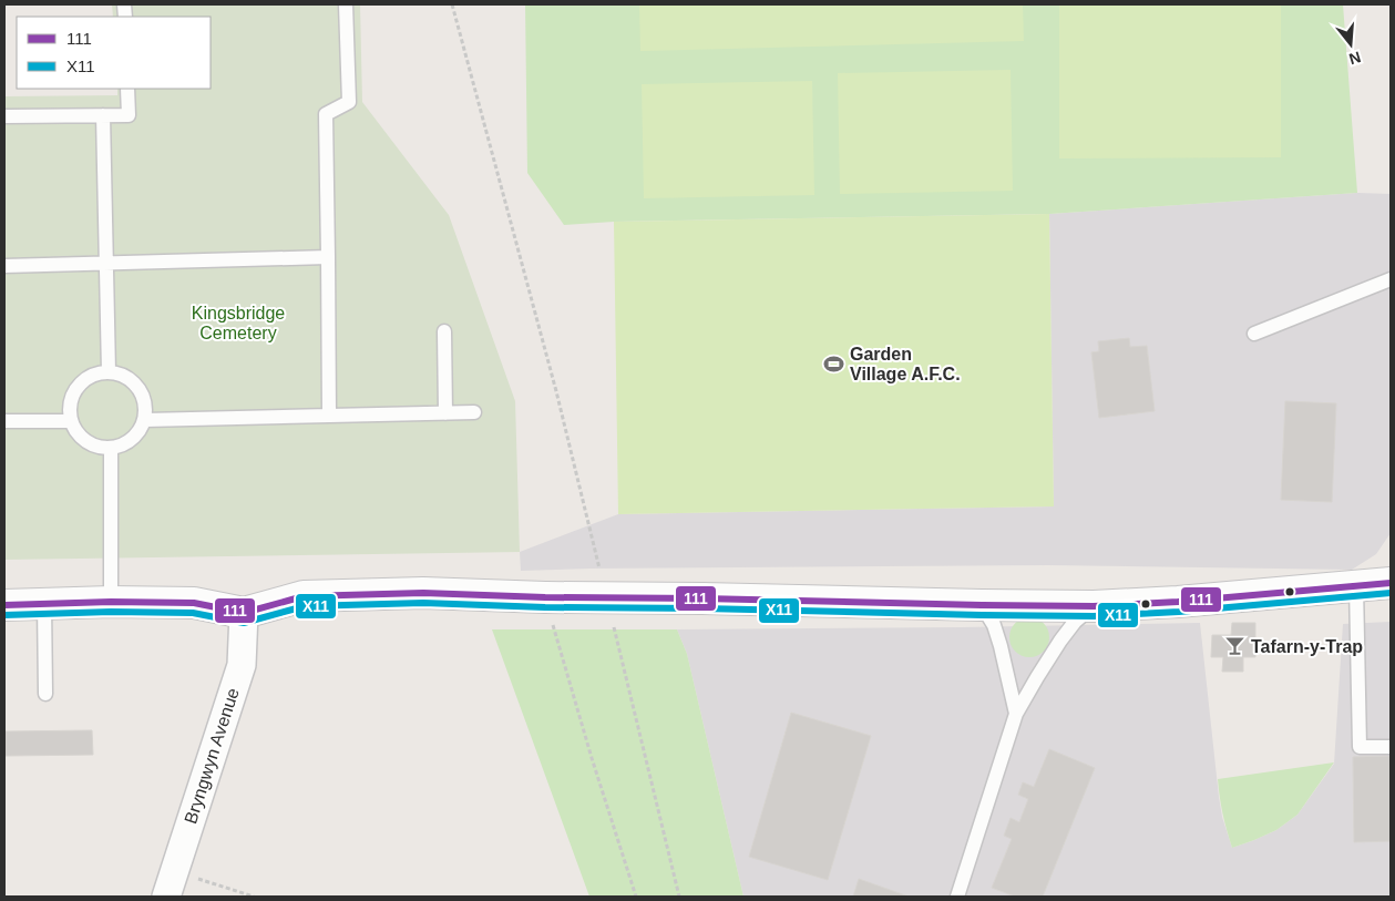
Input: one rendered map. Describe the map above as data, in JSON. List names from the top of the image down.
{
  "streets": {
    "street": ["Bryngwyn Avenue"]
  },
  "parks": ["Kingsbridge Cemetery"],
  "places": {
    "sports": ["Garden Village A.F.C."],
    "bar": ["Tafarn-y-Trap"]
  },
  "lines": ["transit line 111", "transit line X11"],
  "legend": ["111", "X11"],
  "north": "bottom"
}
